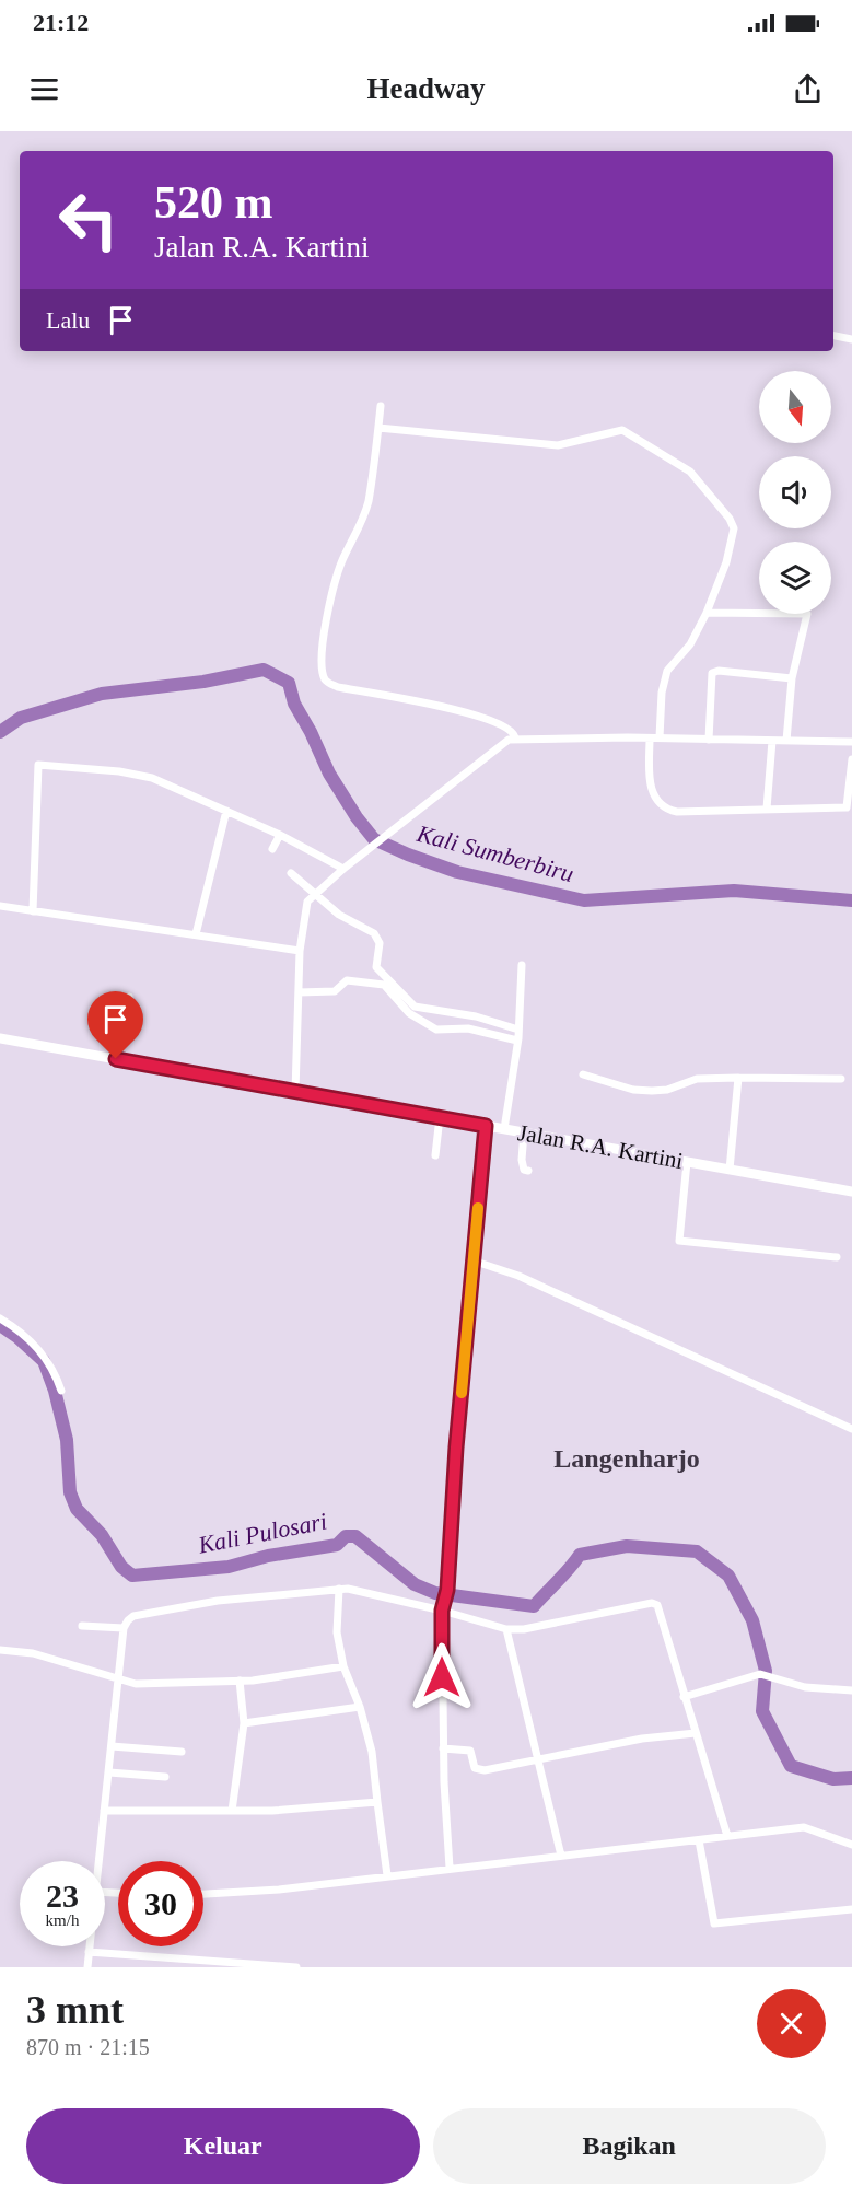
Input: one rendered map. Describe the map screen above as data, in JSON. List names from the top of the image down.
{
  "streets": {
    "main road": ["Jalan R.A. Kartini"]
  },
  "districts": ["Langenharjo"],
  "water": ["Kali Sumberbiru", "Kali Pulosari"],
  "north": "bottom",
  "page": {
    "status": "21:12",
    "header": "Headway",
    "turn": ["520 m", "Jalan R.A. Kartini"],
    "then": "Lalu",
    "speed": "23 km/h",
    "limit": "30",
    "heading": ["3 mnt", "870 m · 21:15"],
    "buttons": ["Keluar", "Bagikan"]
  }
}
